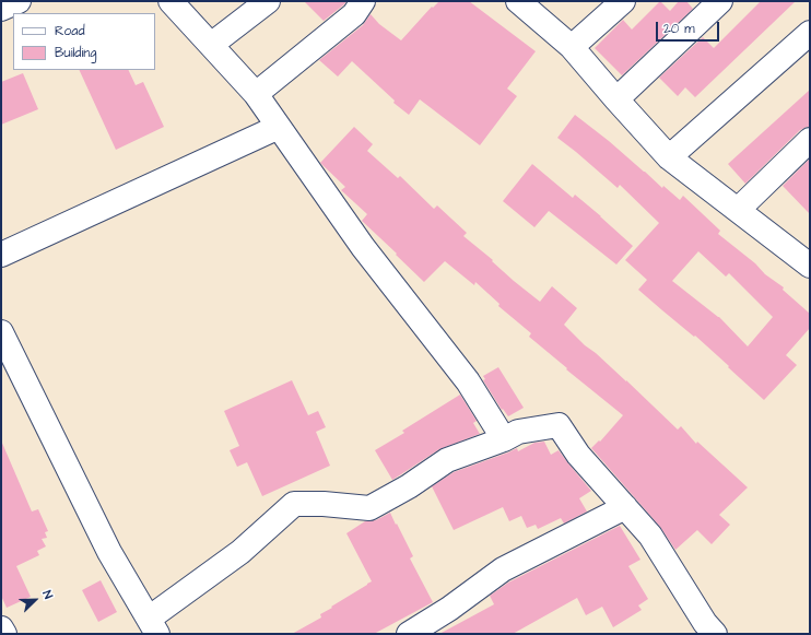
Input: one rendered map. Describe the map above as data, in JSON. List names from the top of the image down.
{
  "legend": ["Road", "Building"],
  "scale_bar": "20 m",
  "north": "top right"
}
